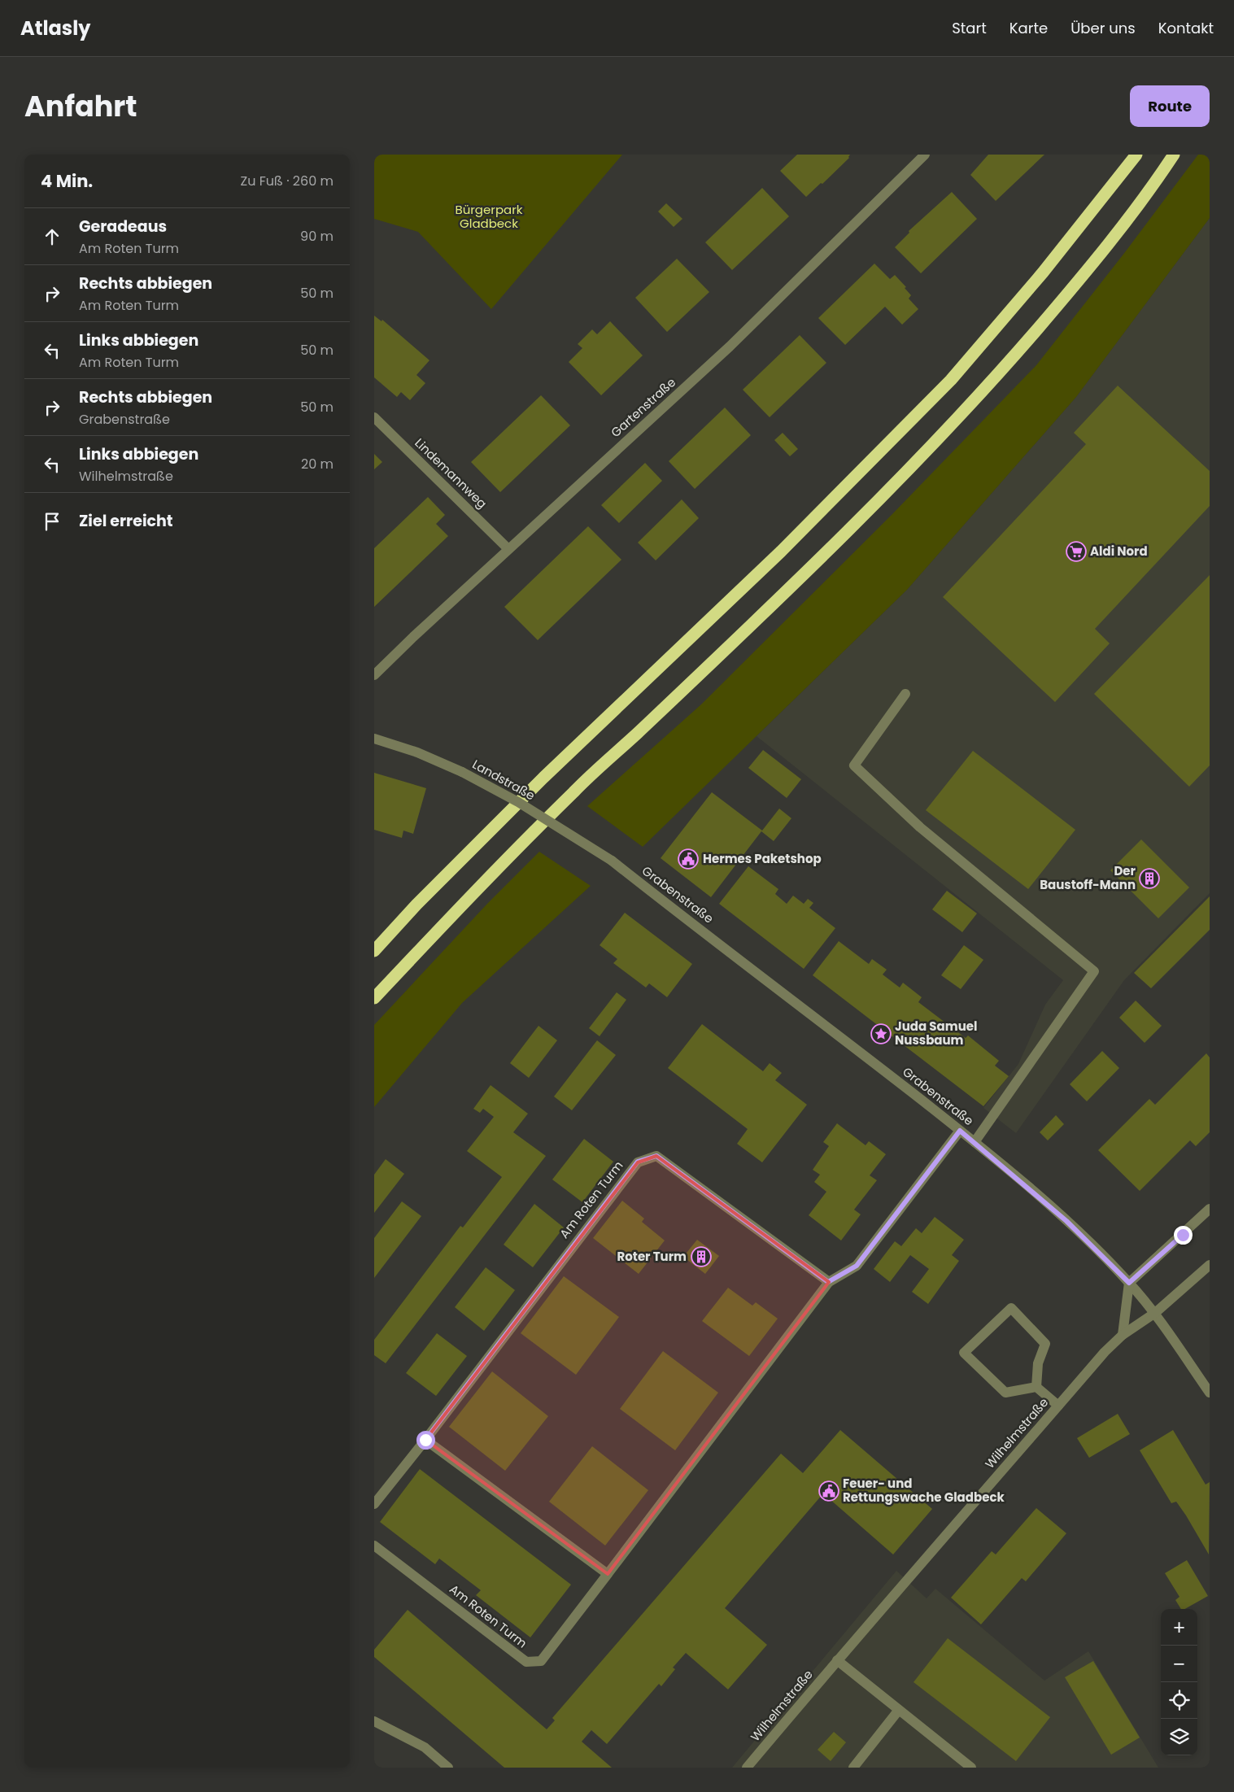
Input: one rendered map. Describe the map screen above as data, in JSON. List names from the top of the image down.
{
  "streets": {
    "street": [
      "Gartenstraße",
      "Lindemannweg",
      "Landstraße",
      "Grabenstraße",
      "Am Roten Turm",
      "Wilhelmstraße"
    ]
  },
  "crossings": [
    ["Gartenstraße", "Lindemannweg"],
    ["Landstraße", "Grabenstraße"],
    ["Grabenstraße", "Am Roten Turm"],
    ["Grabenstraße", "Wilhelmstraße"]
  ],
  "parks": ["Bürgerpark Gladbeck"],
  "places": {
    "supermarket": ["Aldi Nord"],
    "public building": ["Hermes Paketshop", "Feuer- und Rettungswache Gladbeck"],
    "building": ["Der Baustoff-Mann", "Roter Turm"],
    "place": ["Juda Samuel Nussbaum"]
  },
  "page": {
    "header": "Atlasly",
    "nav": [
      "Start",
      "Karte",
      "Über uns",
      "Kontakt"
    ],
    "title": "Anfahrt",
    "buttons": "Route",
    "heading": ["4 Min.", "Zu Fuß · 260 m"],
    "list": [
      ["Geradeaus", "Am Roten Turm", "90 m"],
      ["Rechts abbiegen", "Am Roten Turm", "50 m"],
      ["Links abbiegen", "Am Roten Turm", "50 m"],
      ["Rechts abbiegen", "Grabenstraße", "50 m"],
      ["Links abbiegen", "Wilhelmstraße", "20 m"],
      "Ziel erreicht"
    ],
    "map_buttons": ["+", "−"]
  }
}
